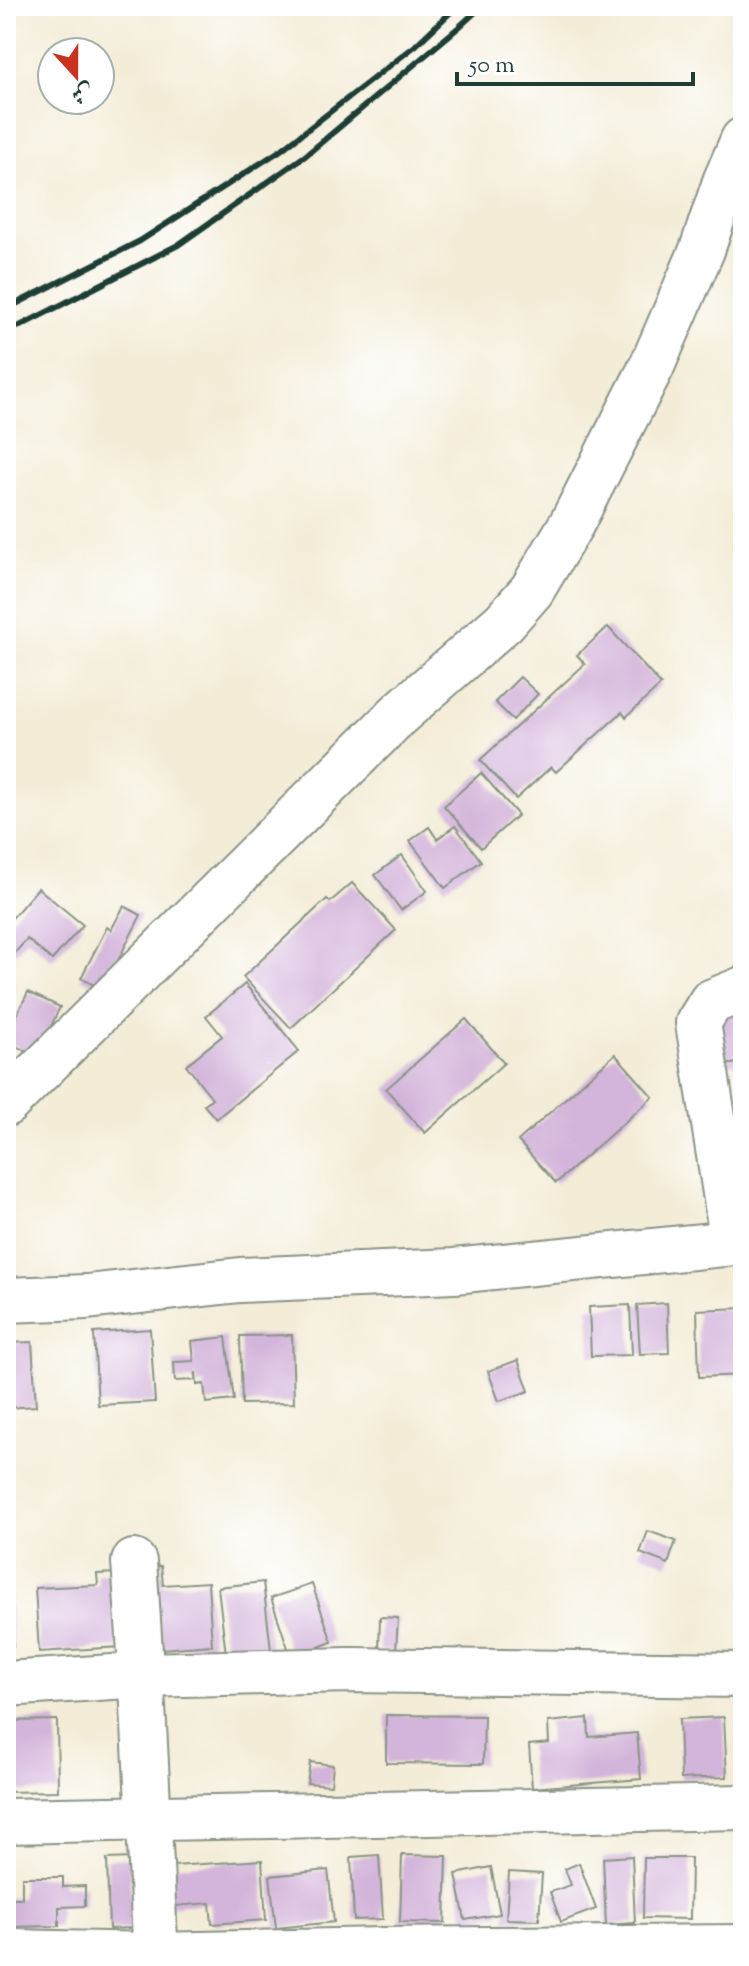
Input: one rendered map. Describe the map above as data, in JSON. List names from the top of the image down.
{
  "scale_bar": "50 m",
  "north": "bottom"
}
